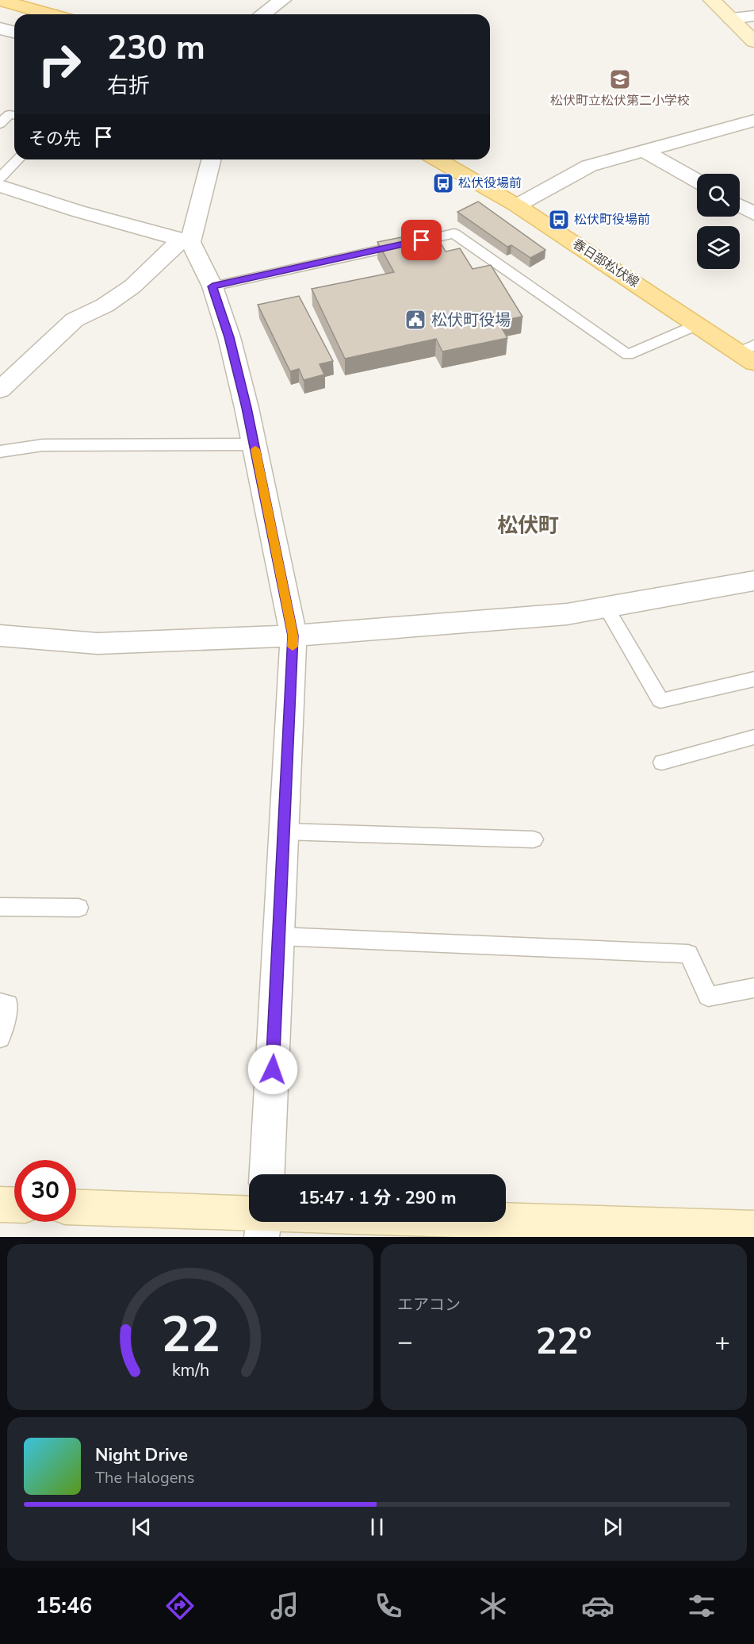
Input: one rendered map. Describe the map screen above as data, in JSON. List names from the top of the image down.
{
  "streets": {
    "main road": ["春日部松伏線"]
  },
  "districts": ["松伏町"],
  "places": {
    "school or university": ["松伏町立松伏第二小学校"],
    "bus stop": ["松伏役場前", "松伏町役場前"],
    "public building": ["松伏町役場"]
  },
  "page": {
    "turn": ["230 m", "右折"],
    "then": "その先",
    "limit": "30",
    "trip": "15:47 · 1 分 · 290 m",
    "tile": "エアコン",
    "heat": ["−", "22°", "+"],
    "song": ["Night Drive", "The Halogens"],
    "tabs": "15:46",
    "gauge": ["22", "km/h"]
  }
}
